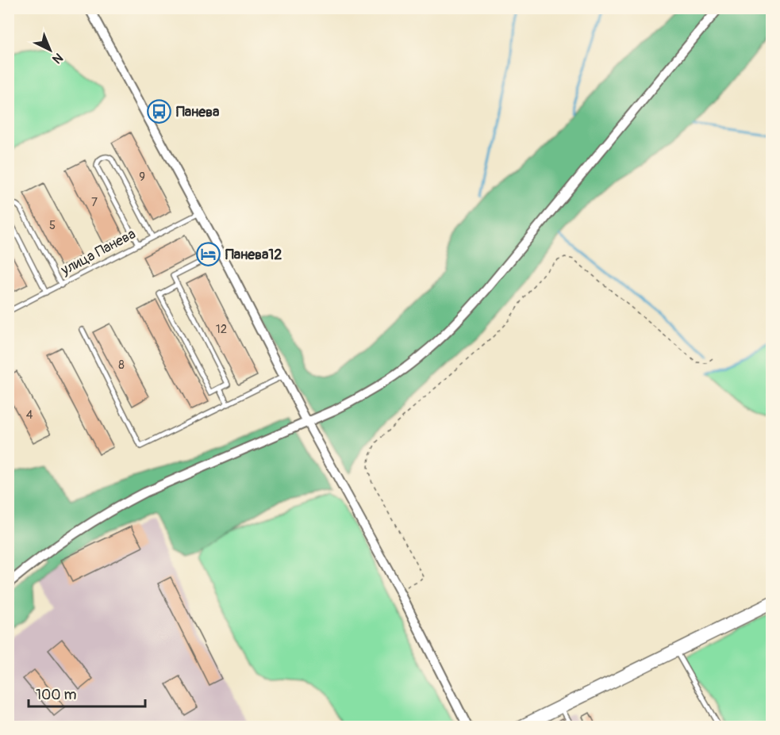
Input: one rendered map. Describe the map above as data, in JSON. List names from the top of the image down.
{
  "streets": {
    "lane": ["улица Панева"]
  },
  "places": {
    "bus stop": ["Панева"],
    "hotel": ["Панева12"]
  },
  "house_numbers": [
    "9",
    "7",
    "5",
    "12",
    "8",
    "4"
  ],
  "scale_bar": "100 m",
  "north": "bottom right"
}
